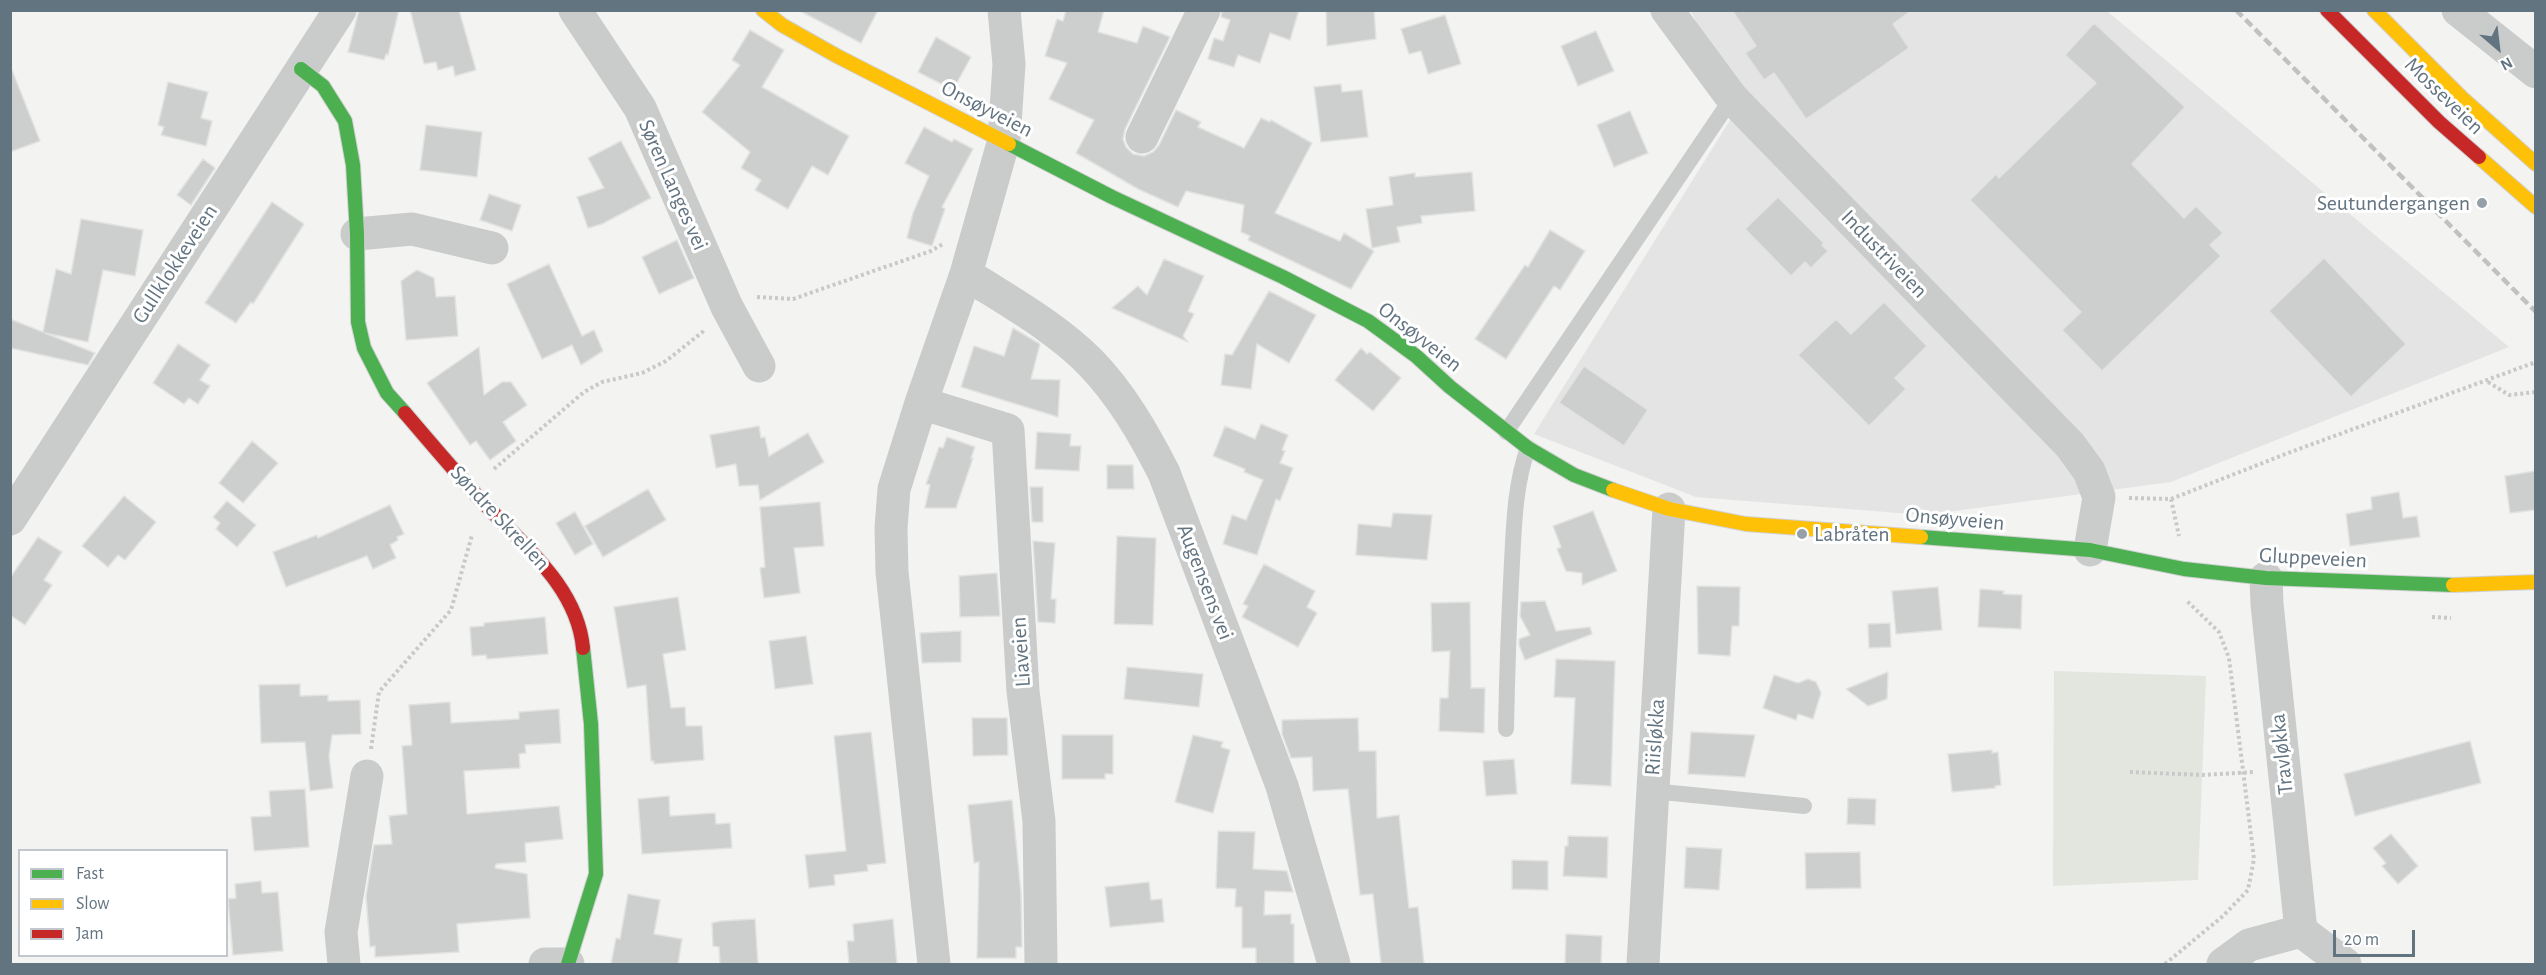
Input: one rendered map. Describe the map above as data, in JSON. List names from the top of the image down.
{
  "streets": {
    "main road": [
      "Mosseveien",
      "Onsøyveien",
      "Søndre Skrellen",
      "Gluppeveien"
    ],
    "street": [
      "Søren Langes vei",
      "Industriveien",
      "Gullklokkeveien",
      "Augensens vei",
      "Liaveien",
      "Riisløkka",
      "Travløkka"
    ]
  },
  "crossings": [
    ["Onsøyveien", "Gluppeveien"],
    ["Onsøyveien", "Riisløkka"],
    ["Gullklokkeveien", "Søndre Skrellen"],
    ["Gluppeveien", "Travløkka"]
  ],
  "places": ["Seutundergangen", "Labråten"],
  "legend": ["Fast", "Slow", "Jam"],
  "scale_bar": "20 m",
  "north": "bottom right"
}
